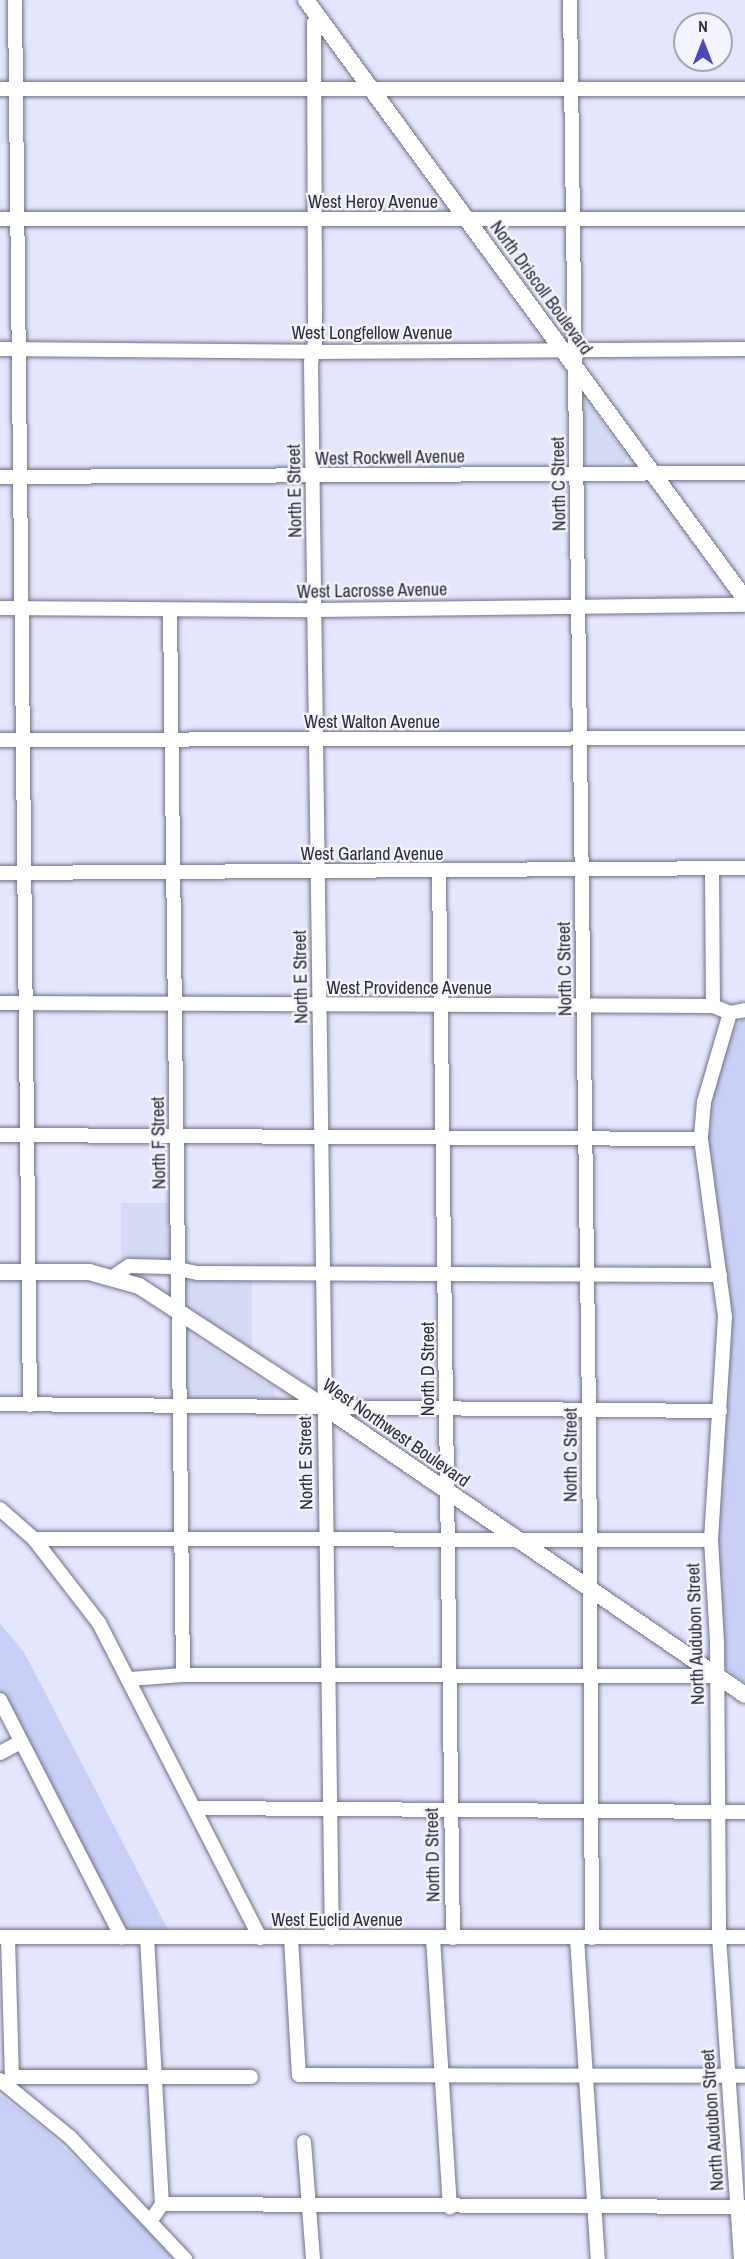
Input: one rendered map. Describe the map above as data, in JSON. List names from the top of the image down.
{
  "streets": {
    "main road": ["North Driscoll Boulevard", "West Northwest Boulevard"],
    "street": [
      "West Heroy Avenue",
      "West Longfellow Avenue",
      "West Rockwell Avenue",
      "North C Street",
      "North E Street",
      "West Lacrosse Avenue",
      "West Walton Avenue",
      "West Garland Avenue",
      "West Providence Avenue",
      "North F Street",
      "North D Street",
      "North Audubon Street",
      "West Euclid Avenue"
    ]
  },
  "crossings": [
    ["West Heroy Avenue", "North Driscoll Boulevard"],
    ["West Heroy Avenue", "North E Street"],
    ["North Driscoll Boulevard", "West Longfellow Avenue"],
    ["North Driscoll Boulevard", "West Rockwell Avenue"],
    ["North Driscoll Boulevard", "North C Street"],
    ["North Driscoll Boulevard", "North E Street"],
    ["West Longfellow Avenue", "North E Street"],
    ["West Rockwell Avenue", "North C Street"],
    ["West Rockwell Avenue", "North E Street"],
    ["North C Street", "West Lacrosse Avenue"],
    ["North C Street", "West Walton Avenue"],
    ["North C Street", "West Garland Avenue"],
    ["North C Street", "West Providence Avenue"],
    ["North C Street", "West Northwest Boulevard"],
    ["North C Street", "West Euclid Avenue"],
    ["North E Street", "West Lacrosse Avenue"],
    ["North E Street", "West Walton Avenue"],
    ["North E Street", "West Garland Avenue"],
    ["North E Street", "West Providence Avenue"],
    ["North E Street", "West Northwest Boulevard"],
    ["North E Street", "West Euclid Avenue"],
    ["West Lacrosse Avenue", "North F Street"],
    ["West Walton Avenue", "North F Street"],
    ["West Garland Avenue", "North F Street"],
    ["West Garland Avenue", "North D Street"],
    ["West Providence Avenue", "North F Street"],
    ["West Providence Avenue", "North D Street"],
    ["West Providence Avenue", "North Audubon Street"],
    ["North F Street", "West Northwest Boulevard"],
    ["North D Street", "West Northwest Boulevard"],
    ["North D Street", "West Euclid Avenue"],
    ["West Northwest Boulevard", "North Audubon Street"],
    ["North Audubon Street", "West Euclid Avenue"]
  ],
  "north": "top"
}
